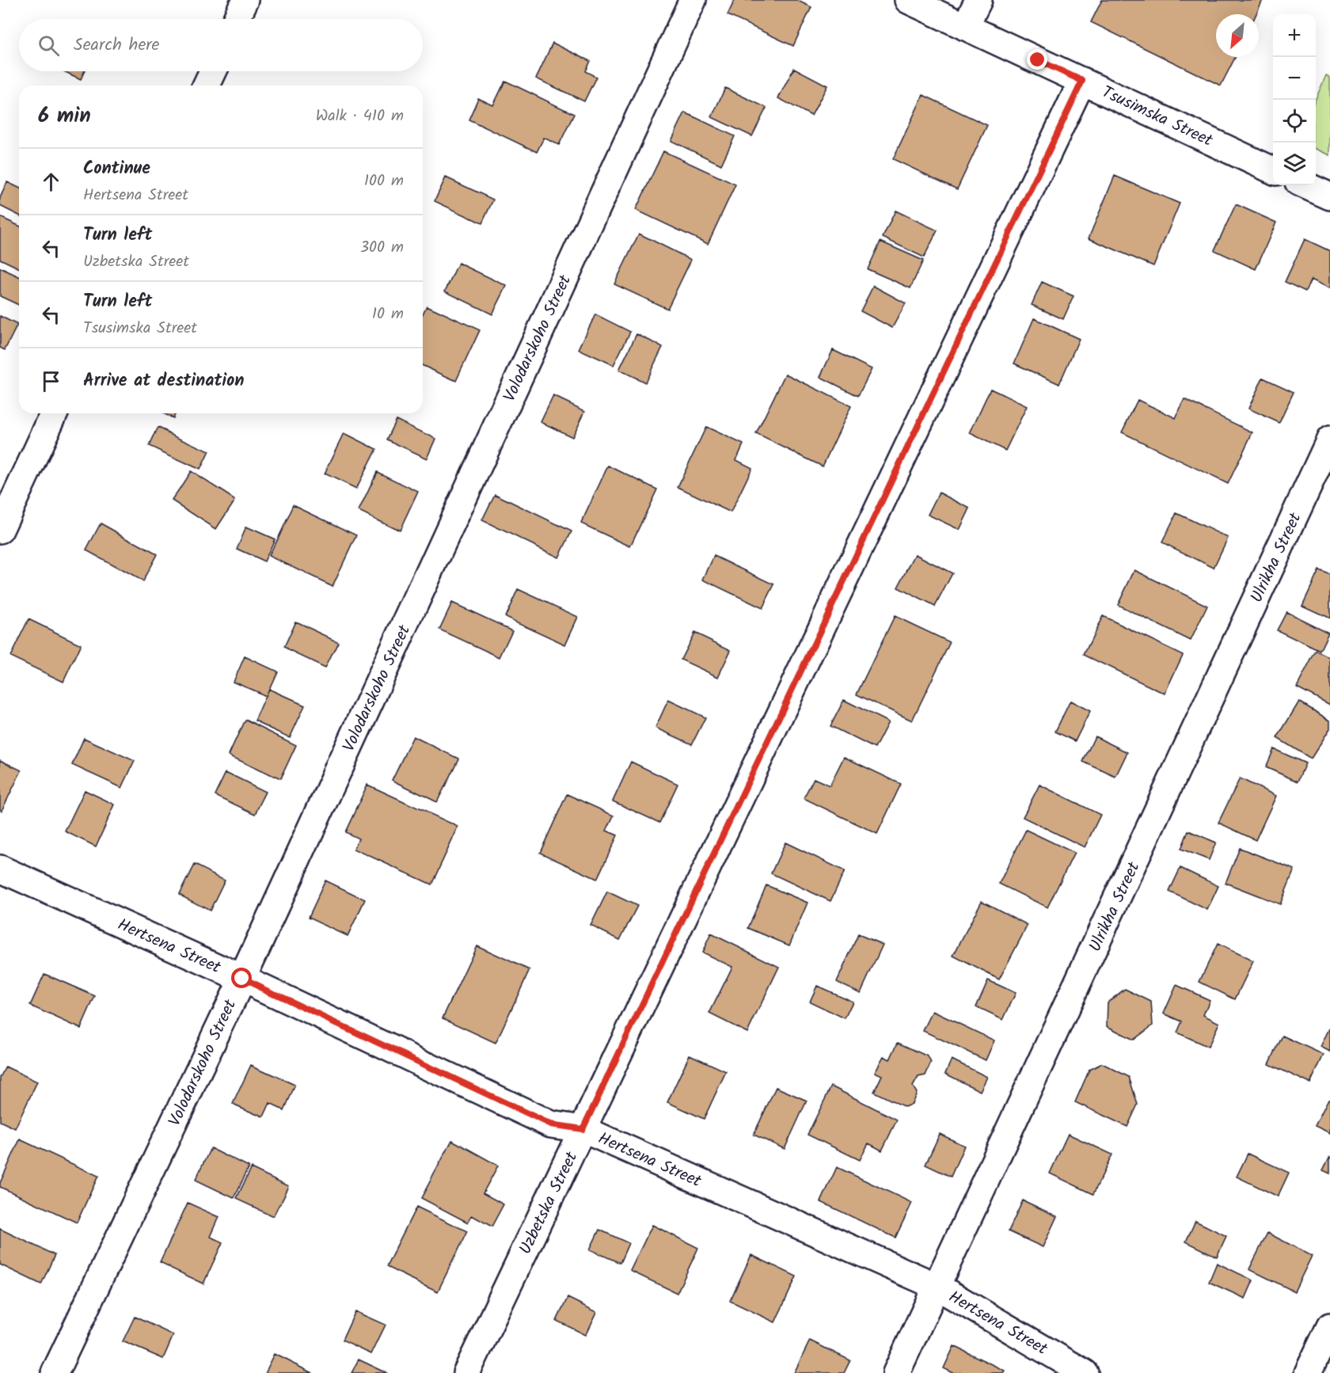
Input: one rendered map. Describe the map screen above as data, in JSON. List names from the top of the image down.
{
  "streets": {
    "street": [
      "Tsusimska Street",
      "Volodarskoho Street",
      "Ulrikha Street",
      "Hertsena Street",
      "Uzbetska Street"
    ]
  },
  "crossings": [
    ["Tsusimska Street", "Uzbetska Street"],
    ["Volodarskoho Street", "Hertsena Street"],
    ["Ulrikha Street", "Hertsena Street"],
    ["Hertsena Street", "Uzbetska Street"]
  ],
  "north": "bottom left",
  "page": {
    "map_buttons": ["+", "−"],
    "search": "Search here",
    "heading": ["6 min", "Walk · 410 m"],
    "list": [
      ["Continue", "Hertsena Street", "100 m"],
      ["Turn left", "Uzbetska Street", "300 m"],
      ["Turn left", "Tsusimska Street", "10 m"],
      "Arrive at destination"
    ]
  }
}
